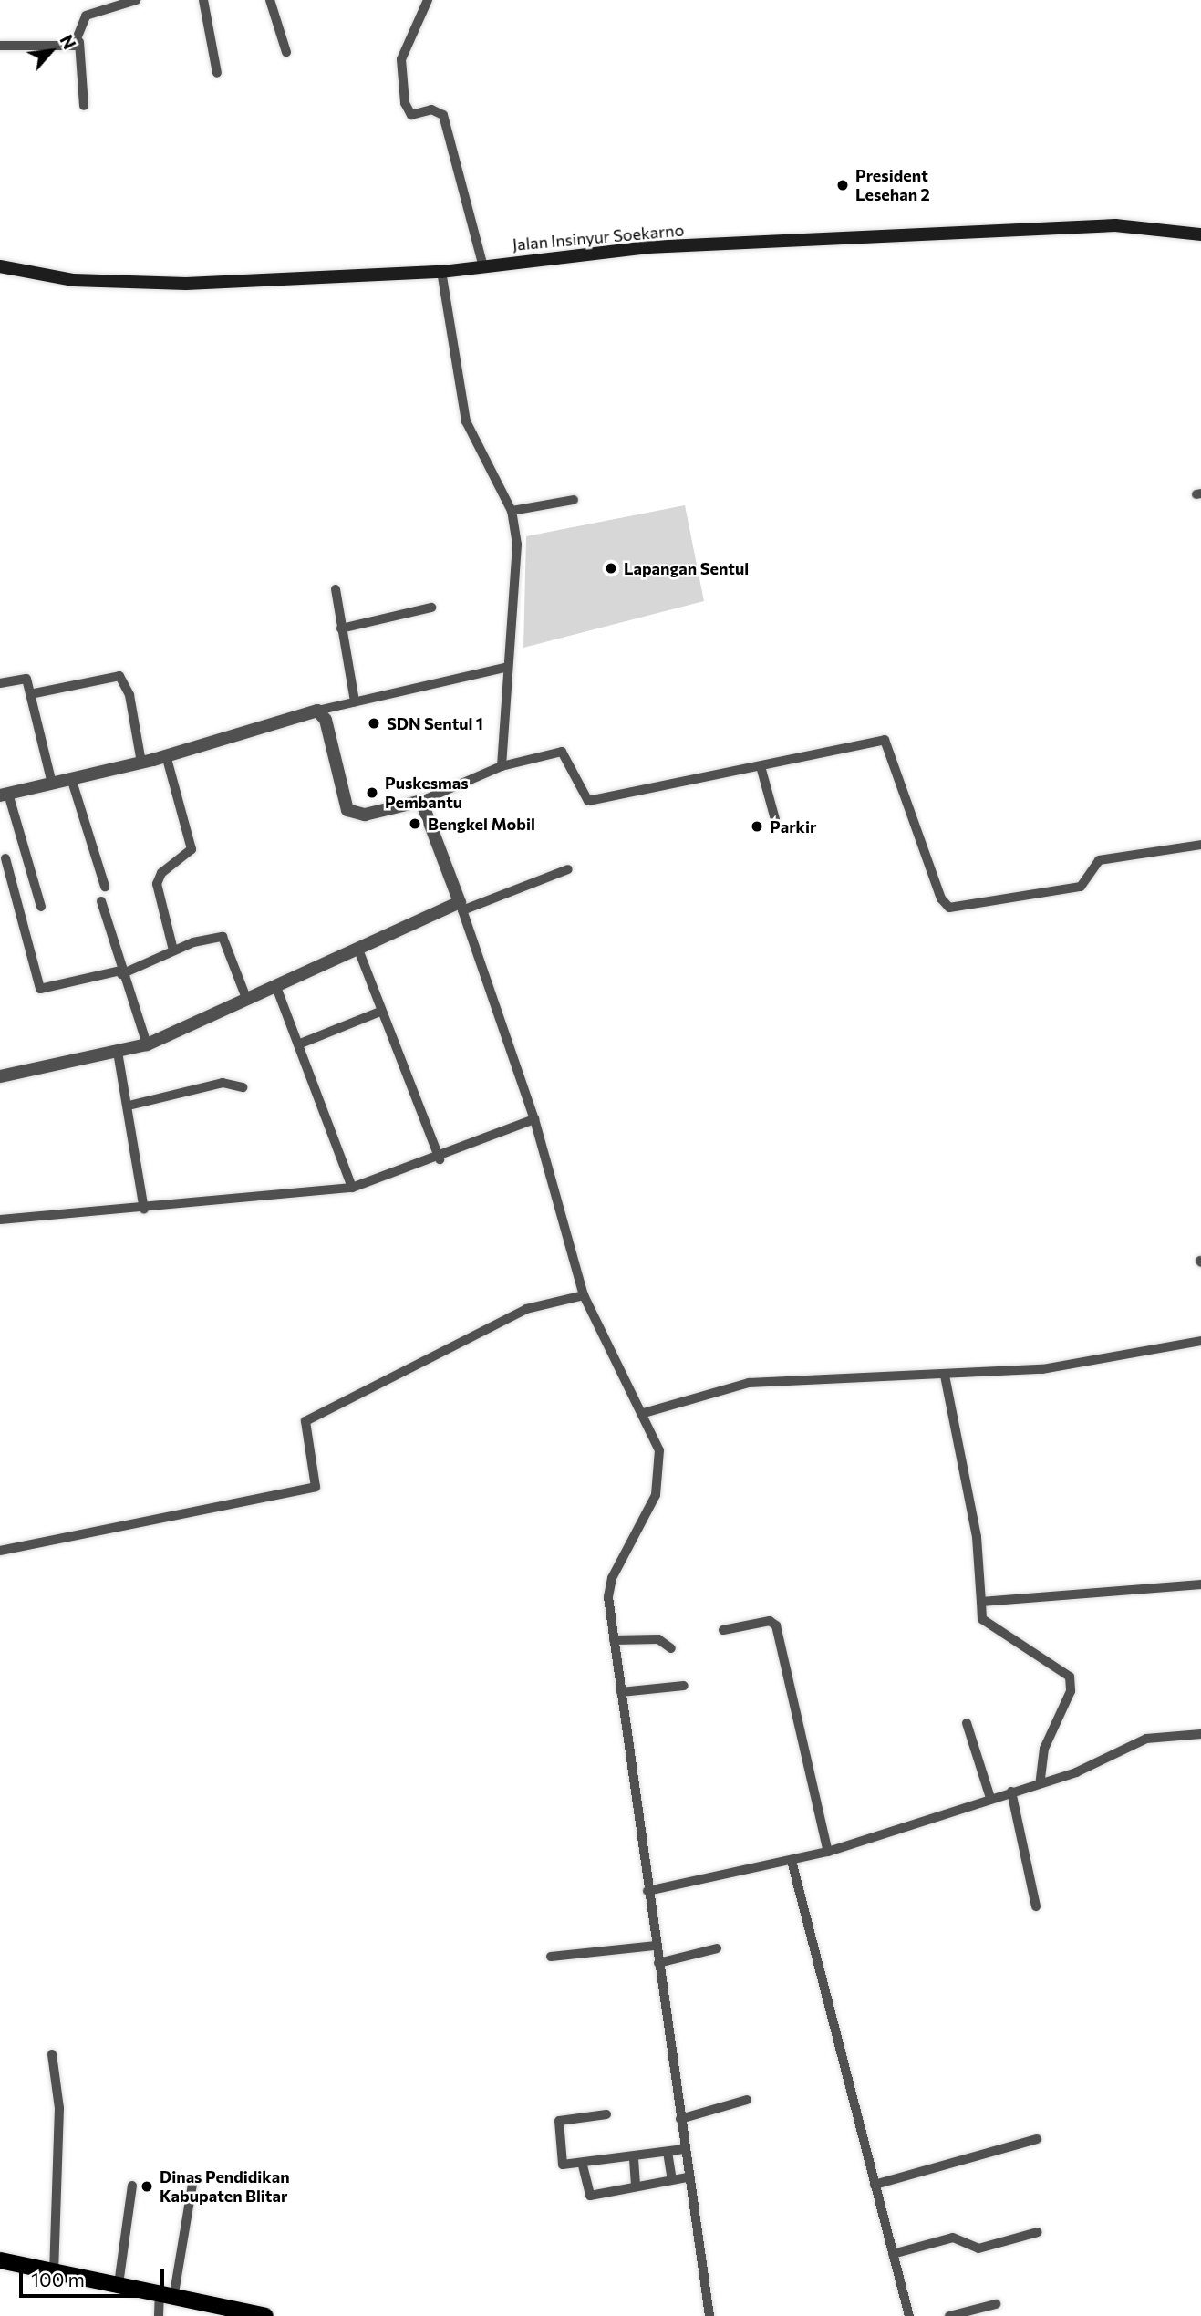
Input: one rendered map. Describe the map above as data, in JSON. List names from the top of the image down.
{
  "streets": {
    "main road": ["Jalan Insinyur Soekarno"]
  },
  "places": [
    "President Lesehan 2",
    "Lapangan Sentul",
    "SDN Sentul 1",
    "Puskesmas Pembantu",
    "Bengkel Mobil",
    "Parkir",
    "Dinas Pendidikan Kabupaten Blitar"
  ],
  "scale_bar": "100 m",
  "north": "top right"
}
